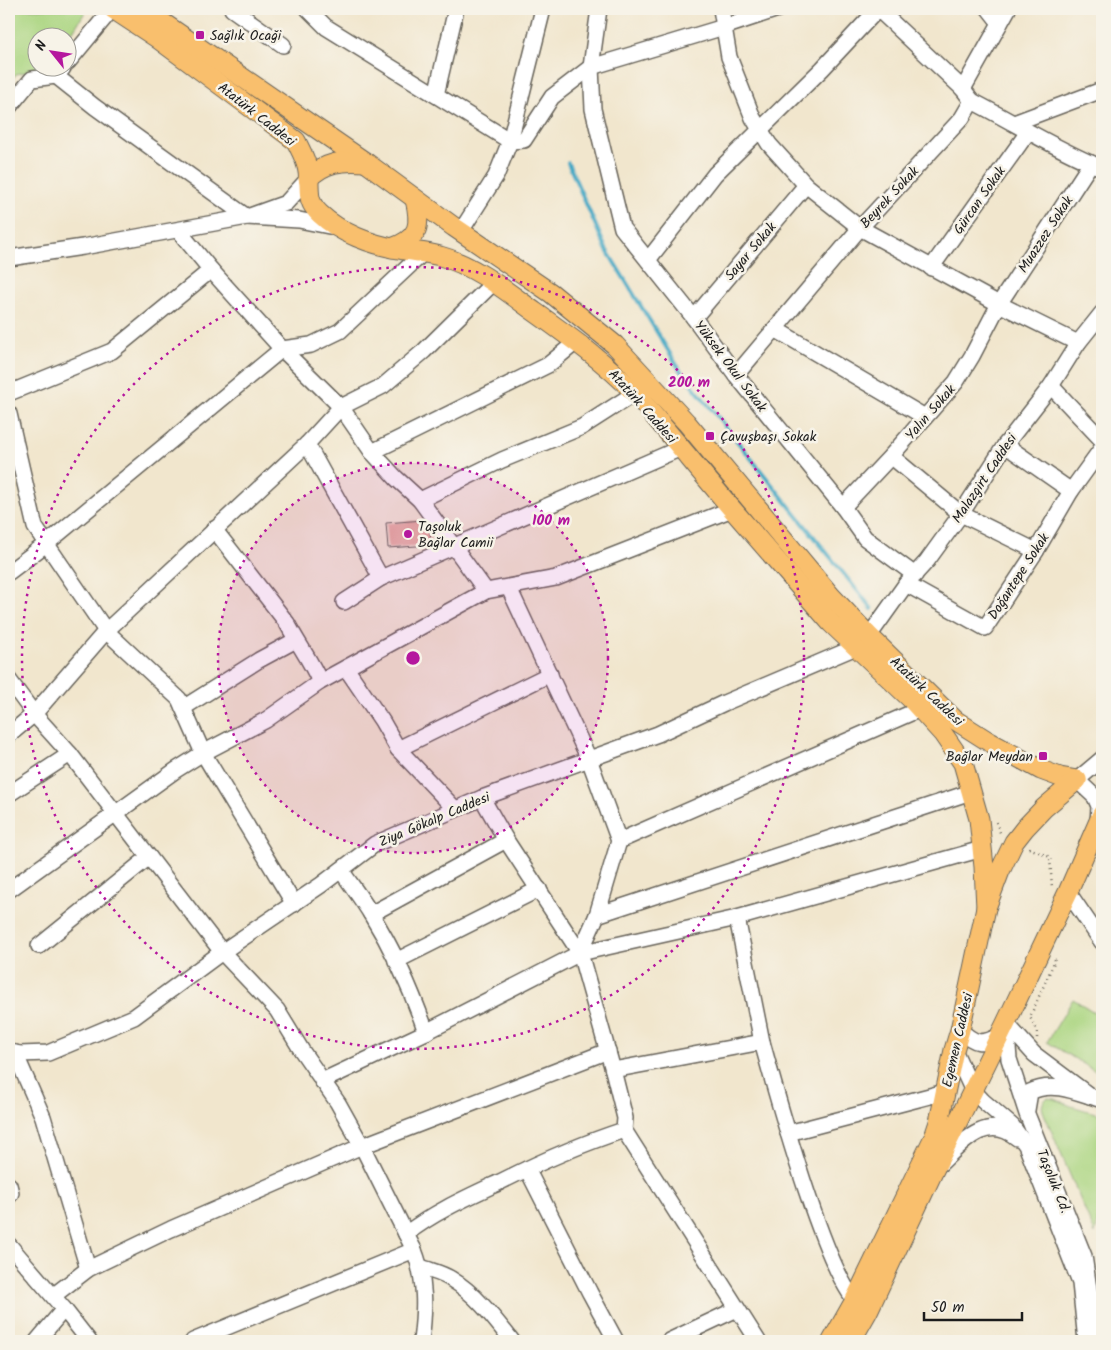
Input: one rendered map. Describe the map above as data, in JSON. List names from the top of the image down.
{
  "streets": {
    "main road": ["Atatürk Caddesi", "Egemen Caddesi"],
    "street": [
      "Beyrek Sokak",
      "Gürcan Sokak",
      "Muazzez Sokak",
      "Sayar Sokak",
      "Yüksek Okul Sokak",
      "Yalın Sokak",
      "Malazgirt Caddesi",
      "Doğantepe Sokak",
      "Ziya Gökalp Caddesi",
      "Taşoluk Cd."
    ]
  },
  "crossings": [
    ["Atatürk Caddesi", "Malazgirt Caddesi"],
    ["Atatürk Caddesi", "Ziya Gökalp Caddesi"],
    ["Atatürk Caddesi", "Egemen Caddesi"],
    ["Beyrek Sokak", "Yüksek Okul Sokak"],
    ["Muazzez Sokak", "Yalın Sokak"],
    ["Sayar Sokak", "Yüksek Okul Sokak"],
    ["Yüksek Okul Sokak", "Yalın Sokak"],
    ["Yüksek Okul Sokak", "Malazgirt Caddesi"],
    ["Yüksek Okul Sokak", "Doğantepe Sokak"],
    ["Malazgirt Caddesi", "Doğantepe Sokak"],
    ["Malazgirt Caddesi", "Ziya Gökalp Caddesi"],
    ["Egemen Caddesi", "Taşoluk Cd."]
  ],
  "places": {
    "transit": ["Sağlık Ocaği", "Çavuşbaşı Sokak", "Bağlar Meydan"],
    "other": ["Taşoluk Bağlar Camii"]
  },
  "scale_bar": "50 m",
  "north": "top left",
  "rings": ["200 m", "100 m"]
}
